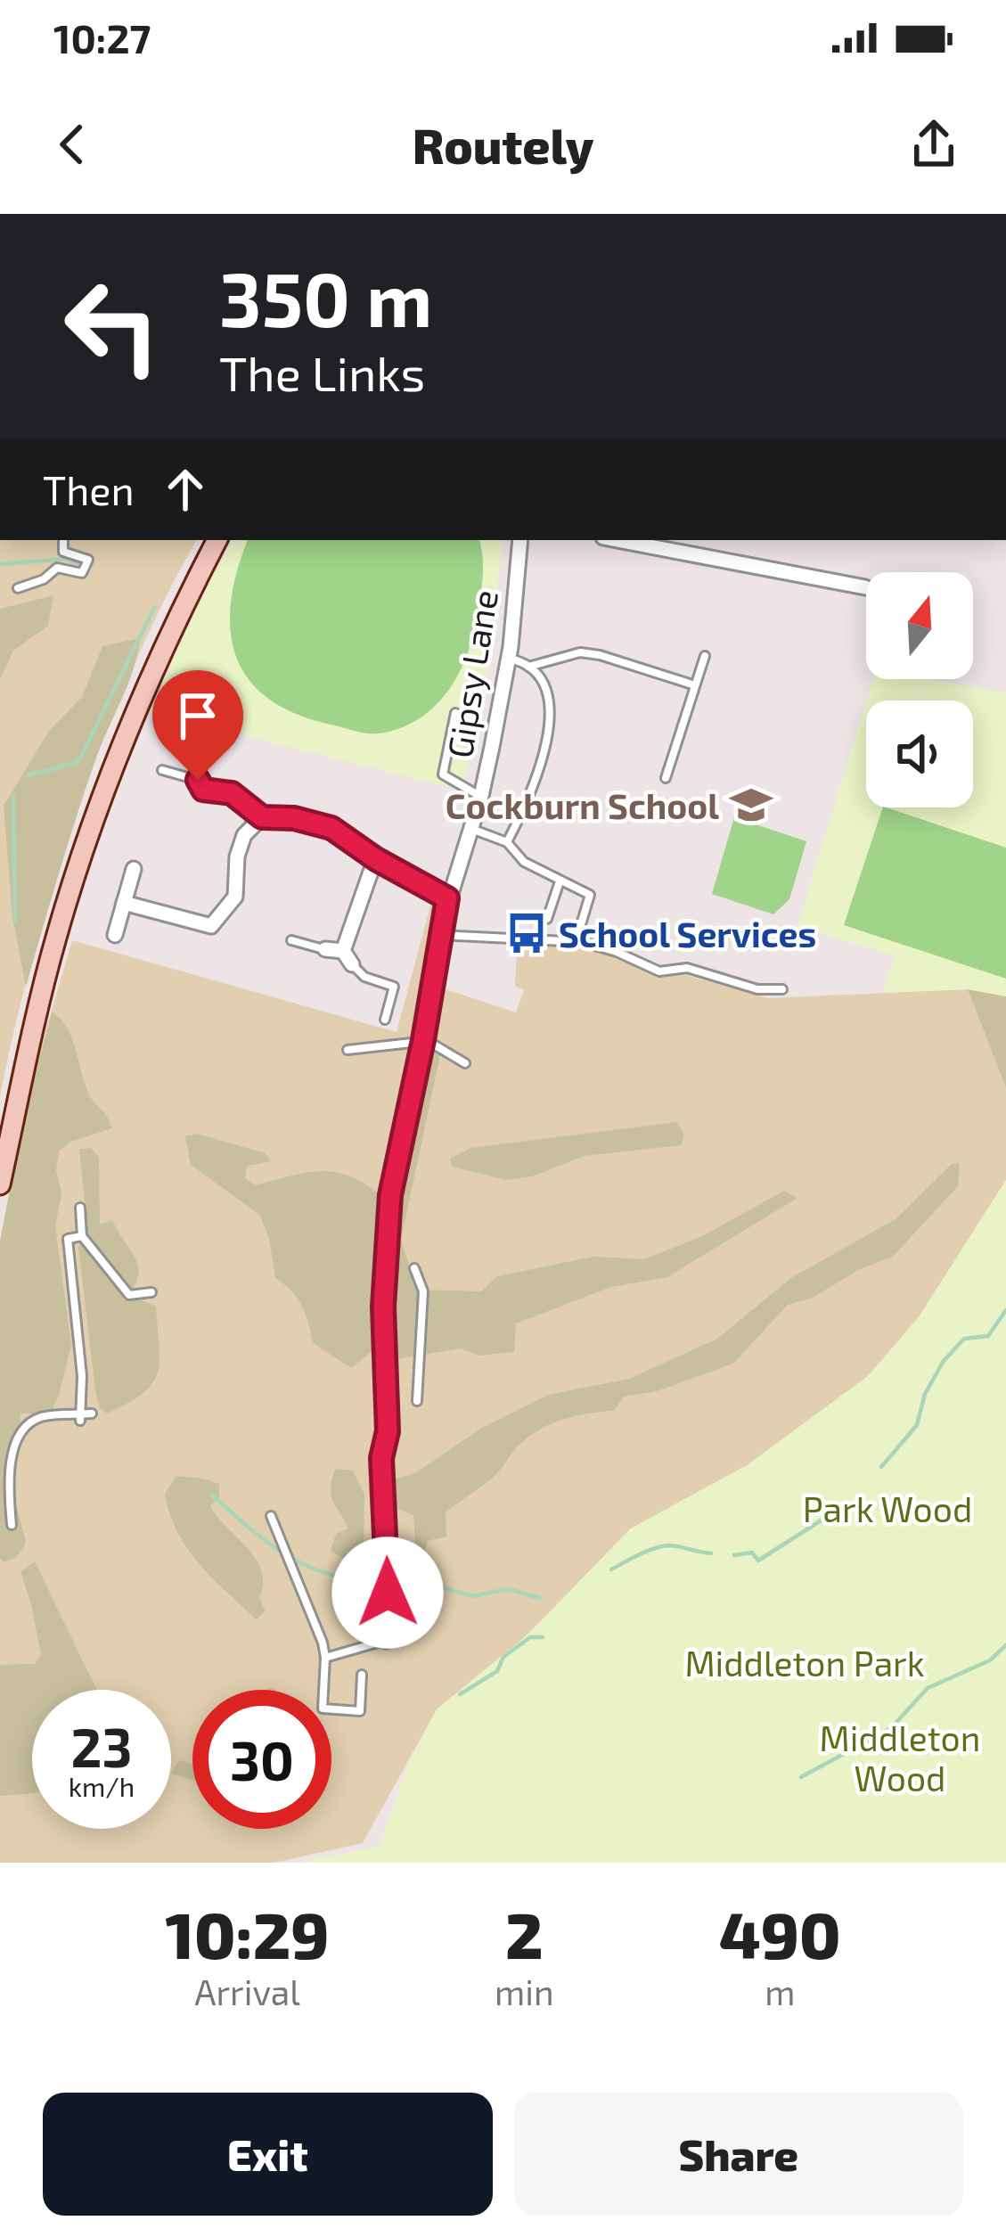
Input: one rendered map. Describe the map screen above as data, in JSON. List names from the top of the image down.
{
  "streets": {
    "street": ["Gipsy Lane"]
  },
  "parks": ["Park Wood", "Middleton Park", "Middleton Wood"],
  "places": {
    "school or university": ["Cockburn School"],
    "bus stop": ["School Services"]
  },
  "north": "top",
  "page": {
    "status": "10:27",
    "header": "Routely",
    "turn": ["350 m", "The Links"],
    "then": "Then",
    "speed": "23 km/h",
    "limit": "30",
    "eta": [
      "10:29",
      "Arrival",
      "2",
      "min",
      "490",
      "m"
    ],
    "buttons": ["Exit", "Share"]
  }
}
